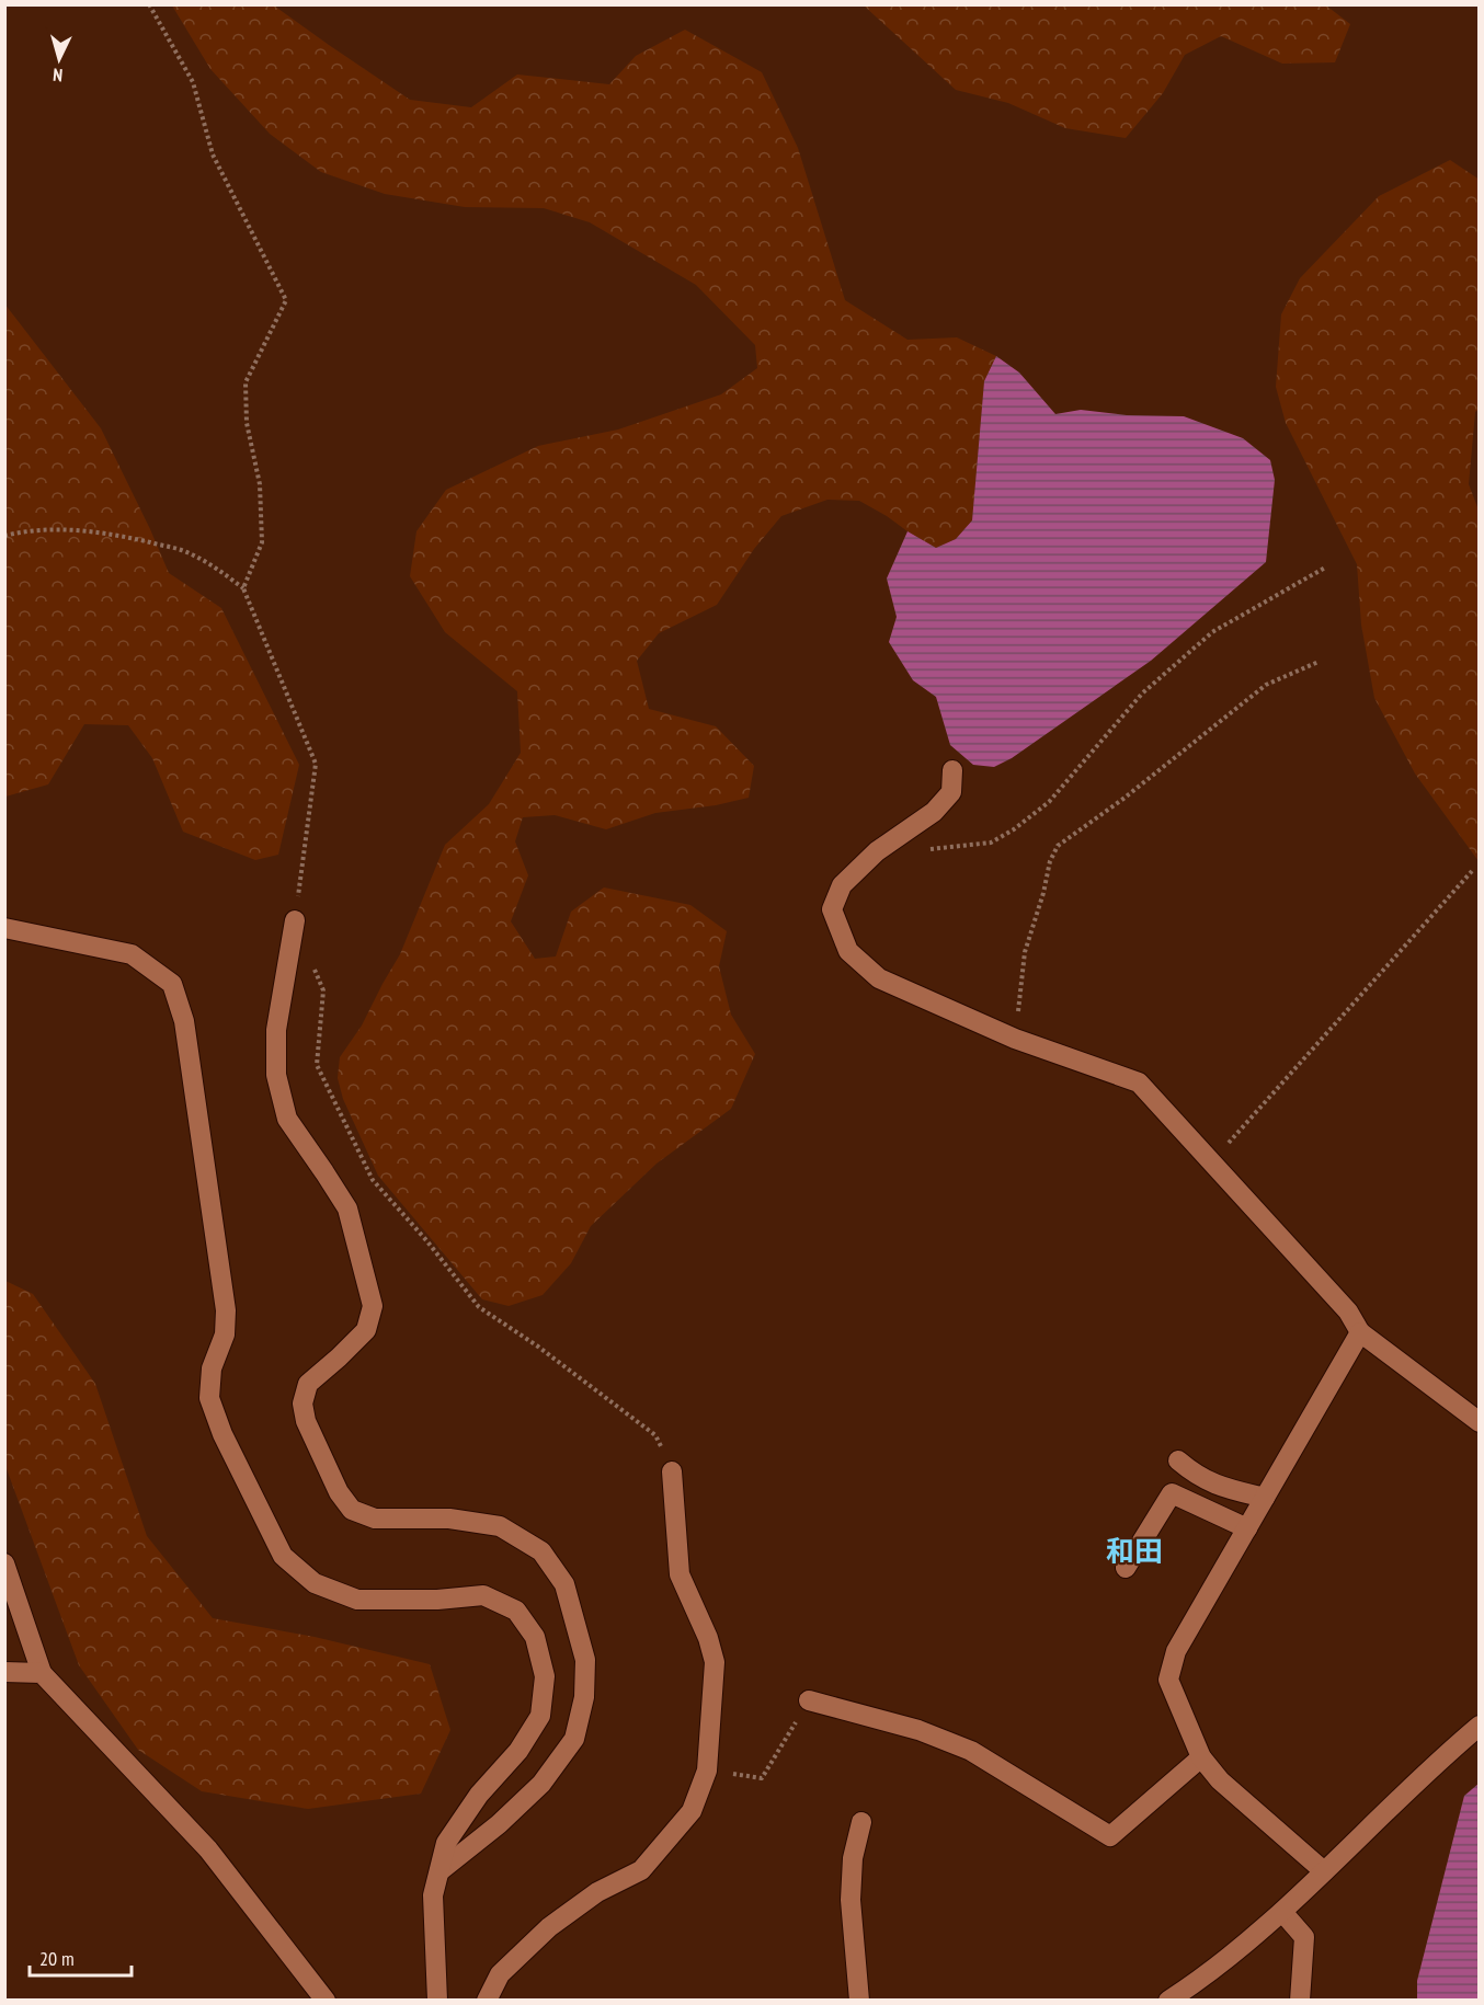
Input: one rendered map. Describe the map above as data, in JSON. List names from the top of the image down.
{
  "districts": ["和田"],
  "scale_bar": "20 m",
  "north": "bottom"
}
